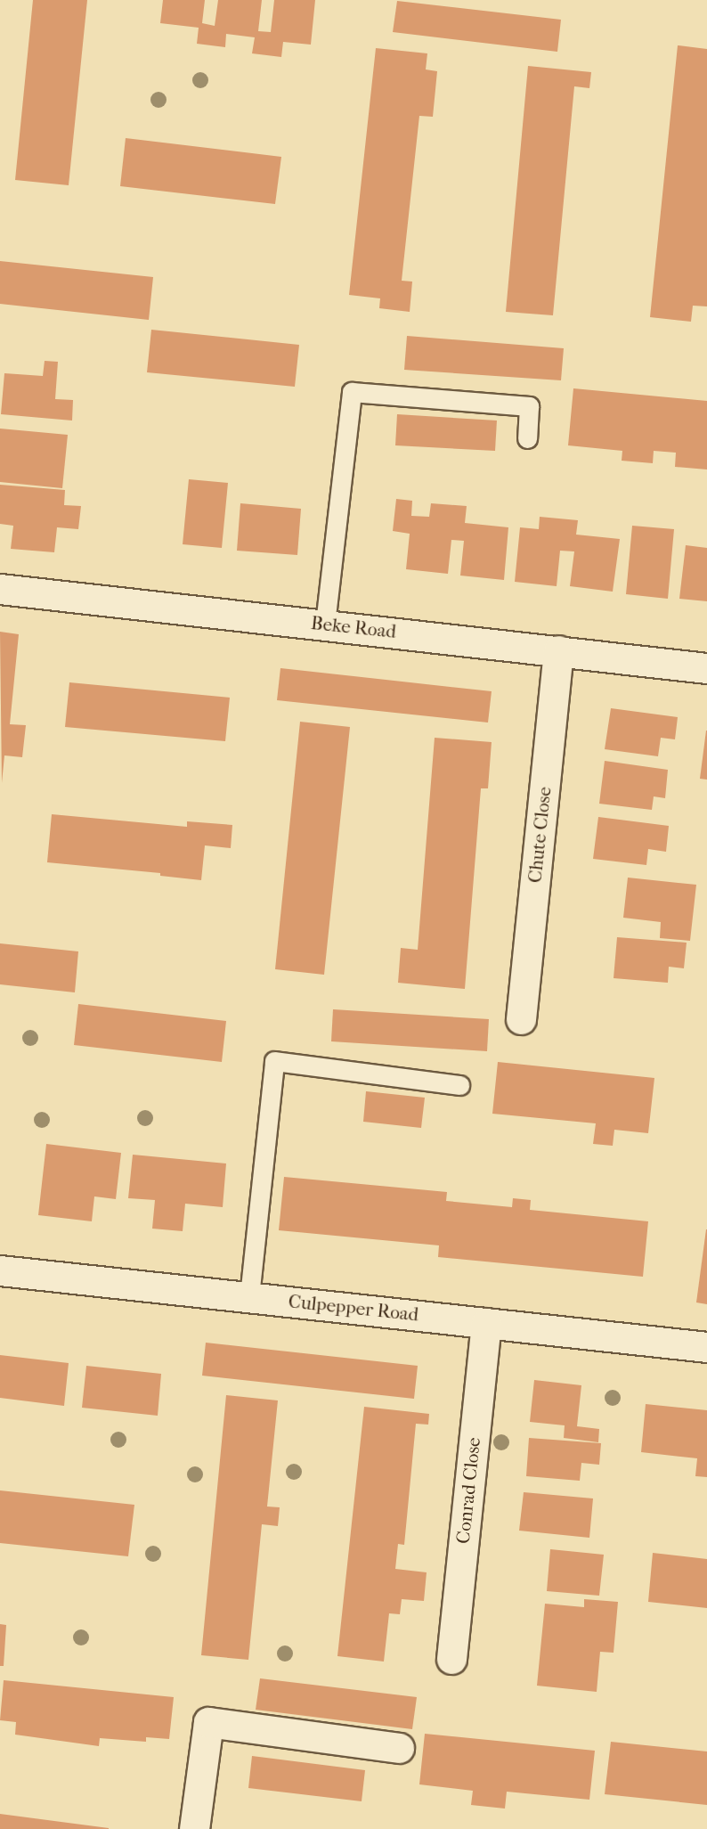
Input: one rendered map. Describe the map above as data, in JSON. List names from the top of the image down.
{
  "streets": {
    "street": [
      "Beke Road",
      "Chute Close",
      "Culpepper Road",
      "Conrad Close"
    ]
  },
  "crossings": [
    ["Beke Road", "Chute Close"],
    ["Culpepper Road", "Conrad Close"]
  ]
}
